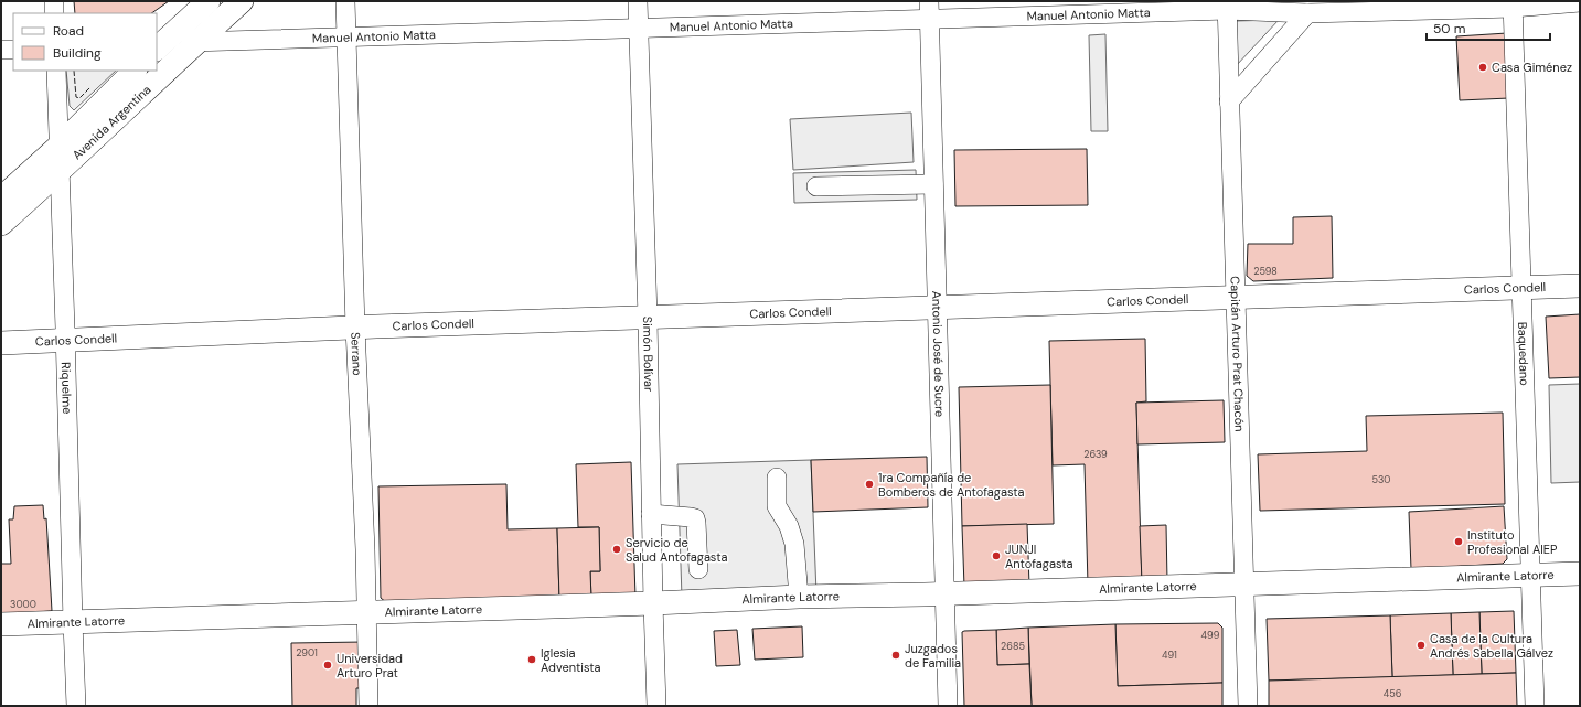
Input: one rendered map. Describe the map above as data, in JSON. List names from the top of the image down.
{
  "streets": {
    "main road": ["Avenida Argentina", "Carlos Condell", "Almirante Latorre"],
    "street": [
      "Manuel Antonio Matta",
      "Simón Bolívar",
      "Antonio José de Sucre",
      "Capitán Arturo Prat Chacón",
      "Baquedano",
      "Serrano",
      "Riquelme"
    ]
  },
  "crossings": [
    ["Manuel Antonio Matta", "Avenida Argentina"],
    ["Manuel Antonio Matta", "Simón Bolívar"],
    ["Manuel Antonio Matta", "Antonio José de Sucre"],
    ["Manuel Antonio Matta", "Capitán Arturo Prat Chacón"],
    ["Manuel Antonio Matta", "Baquedano"],
    ["Manuel Antonio Matta", "Serrano"],
    ["Avenida Argentina", "Riquelme"],
    ["Carlos Condell", "Simón Bolívar"],
    ["Carlos Condell", "Antonio José de Sucre"],
    ["Carlos Condell", "Capitán Arturo Prat Chacón"],
    ["Carlos Condell", "Baquedano"],
    ["Carlos Condell", "Serrano"],
    ["Carlos Condell", "Riquelme"],
    ["Simón Bolívar", "Almirante Latorre"],
    ["Antonio José de Sucre", "Almirante Latorre"],
    ["Capitán Arturo Prat Chacón", "Almirante Latorre"],
    ["Baquedano", "Almirante Latorre"],
    ["Serrano", "Almirante Latorre"],
    ["Riquelme", "Almirante Latorre"]
  ],
  "places": [
    "Casa Giménez",
    "1ra Compañía de Bomberos de Antofagasta",
    "Instituto Profesional AIEP",
    "Servicio de Salud Antofagasta",
    "JUNJI Antofagasta",
    "Casa de la Cultura Andrés Sabella Gálvez",
    "Juzgados de Familia",
    "Iglesia Adventista",
    "Universidad Arturo Prat"
  ],
  "house_numbers": [
    "2598",
    "2639",
    "530",
    "3000",
    "499",
    "2685",
    "2901",
    "491",
    "456"
  ],
  "legend": ["Road", "Building"],
  "scale_bar": "50 m"
}
